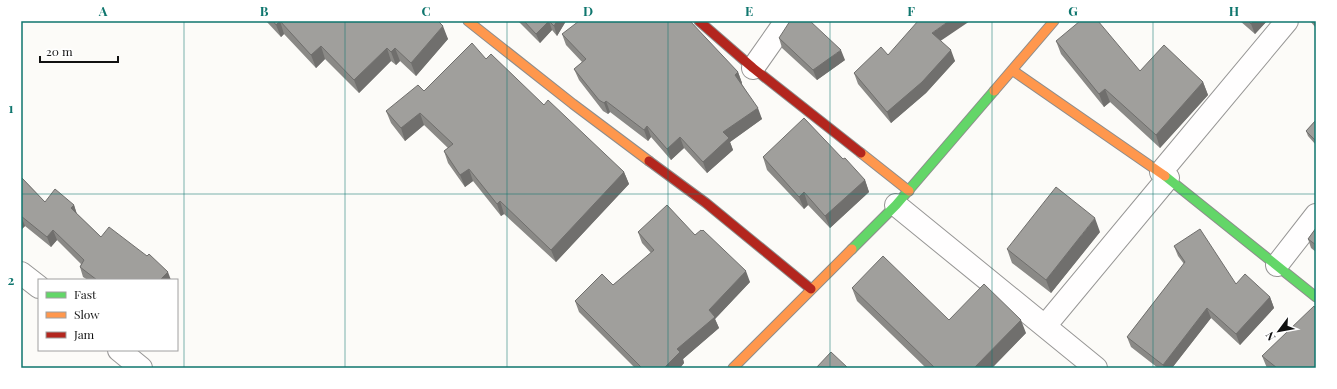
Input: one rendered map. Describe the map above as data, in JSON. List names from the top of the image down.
{
  "legend": ["Fast", "Slow", "Jam"],
  "scale_bar": "20 m",
  "north": "bottom left",
  "grid": {
    "columns": [
      "A",
      "B",
      "C",
      "D",
      "E",
      "F",
      "G",
      "H"
    ],
    "rows": ["1", "2"]
  }
}
